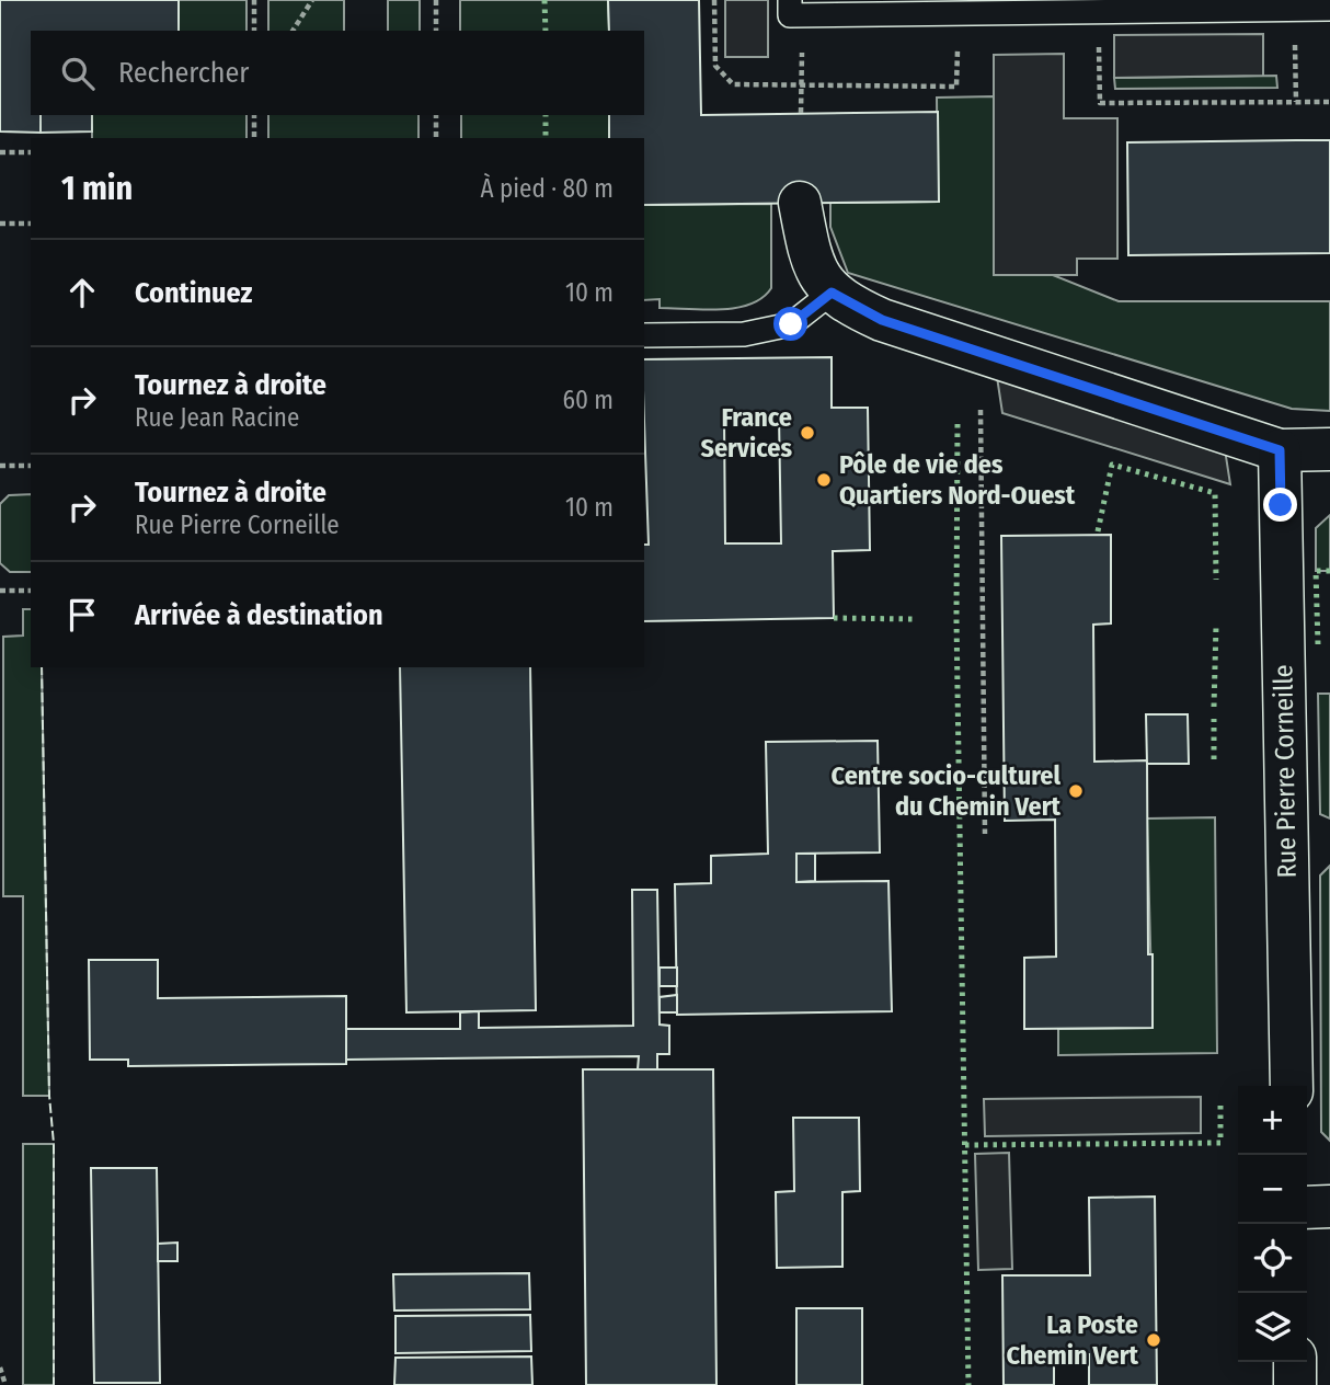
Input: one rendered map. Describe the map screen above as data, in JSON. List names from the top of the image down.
{
  "streets": {
    "street": ["Rue Pierre Corneille"]
  },
  "places": [
    "France Services",
    "Pôle de vie des Quartiers Nord-Ouest",
    "Centre socio-culturel du Chemin Vert",
    "La Poste Chemin Vert"
  ],
  "page": {
    "search": "Rechercher",
    "heading": ["1 min", "À pied · 80 m"],
    "list": [
      ["Continuez", "10 m"],
      ["Tournez à droite", "Rue Jean Racine", "60 m"],
      ["Tournez à droite", "Rue Pierre Corneille", "10 m"],
      "Arrivée à destination"
    ],
    "map_buttons": ["+", "−"]
  }
}
